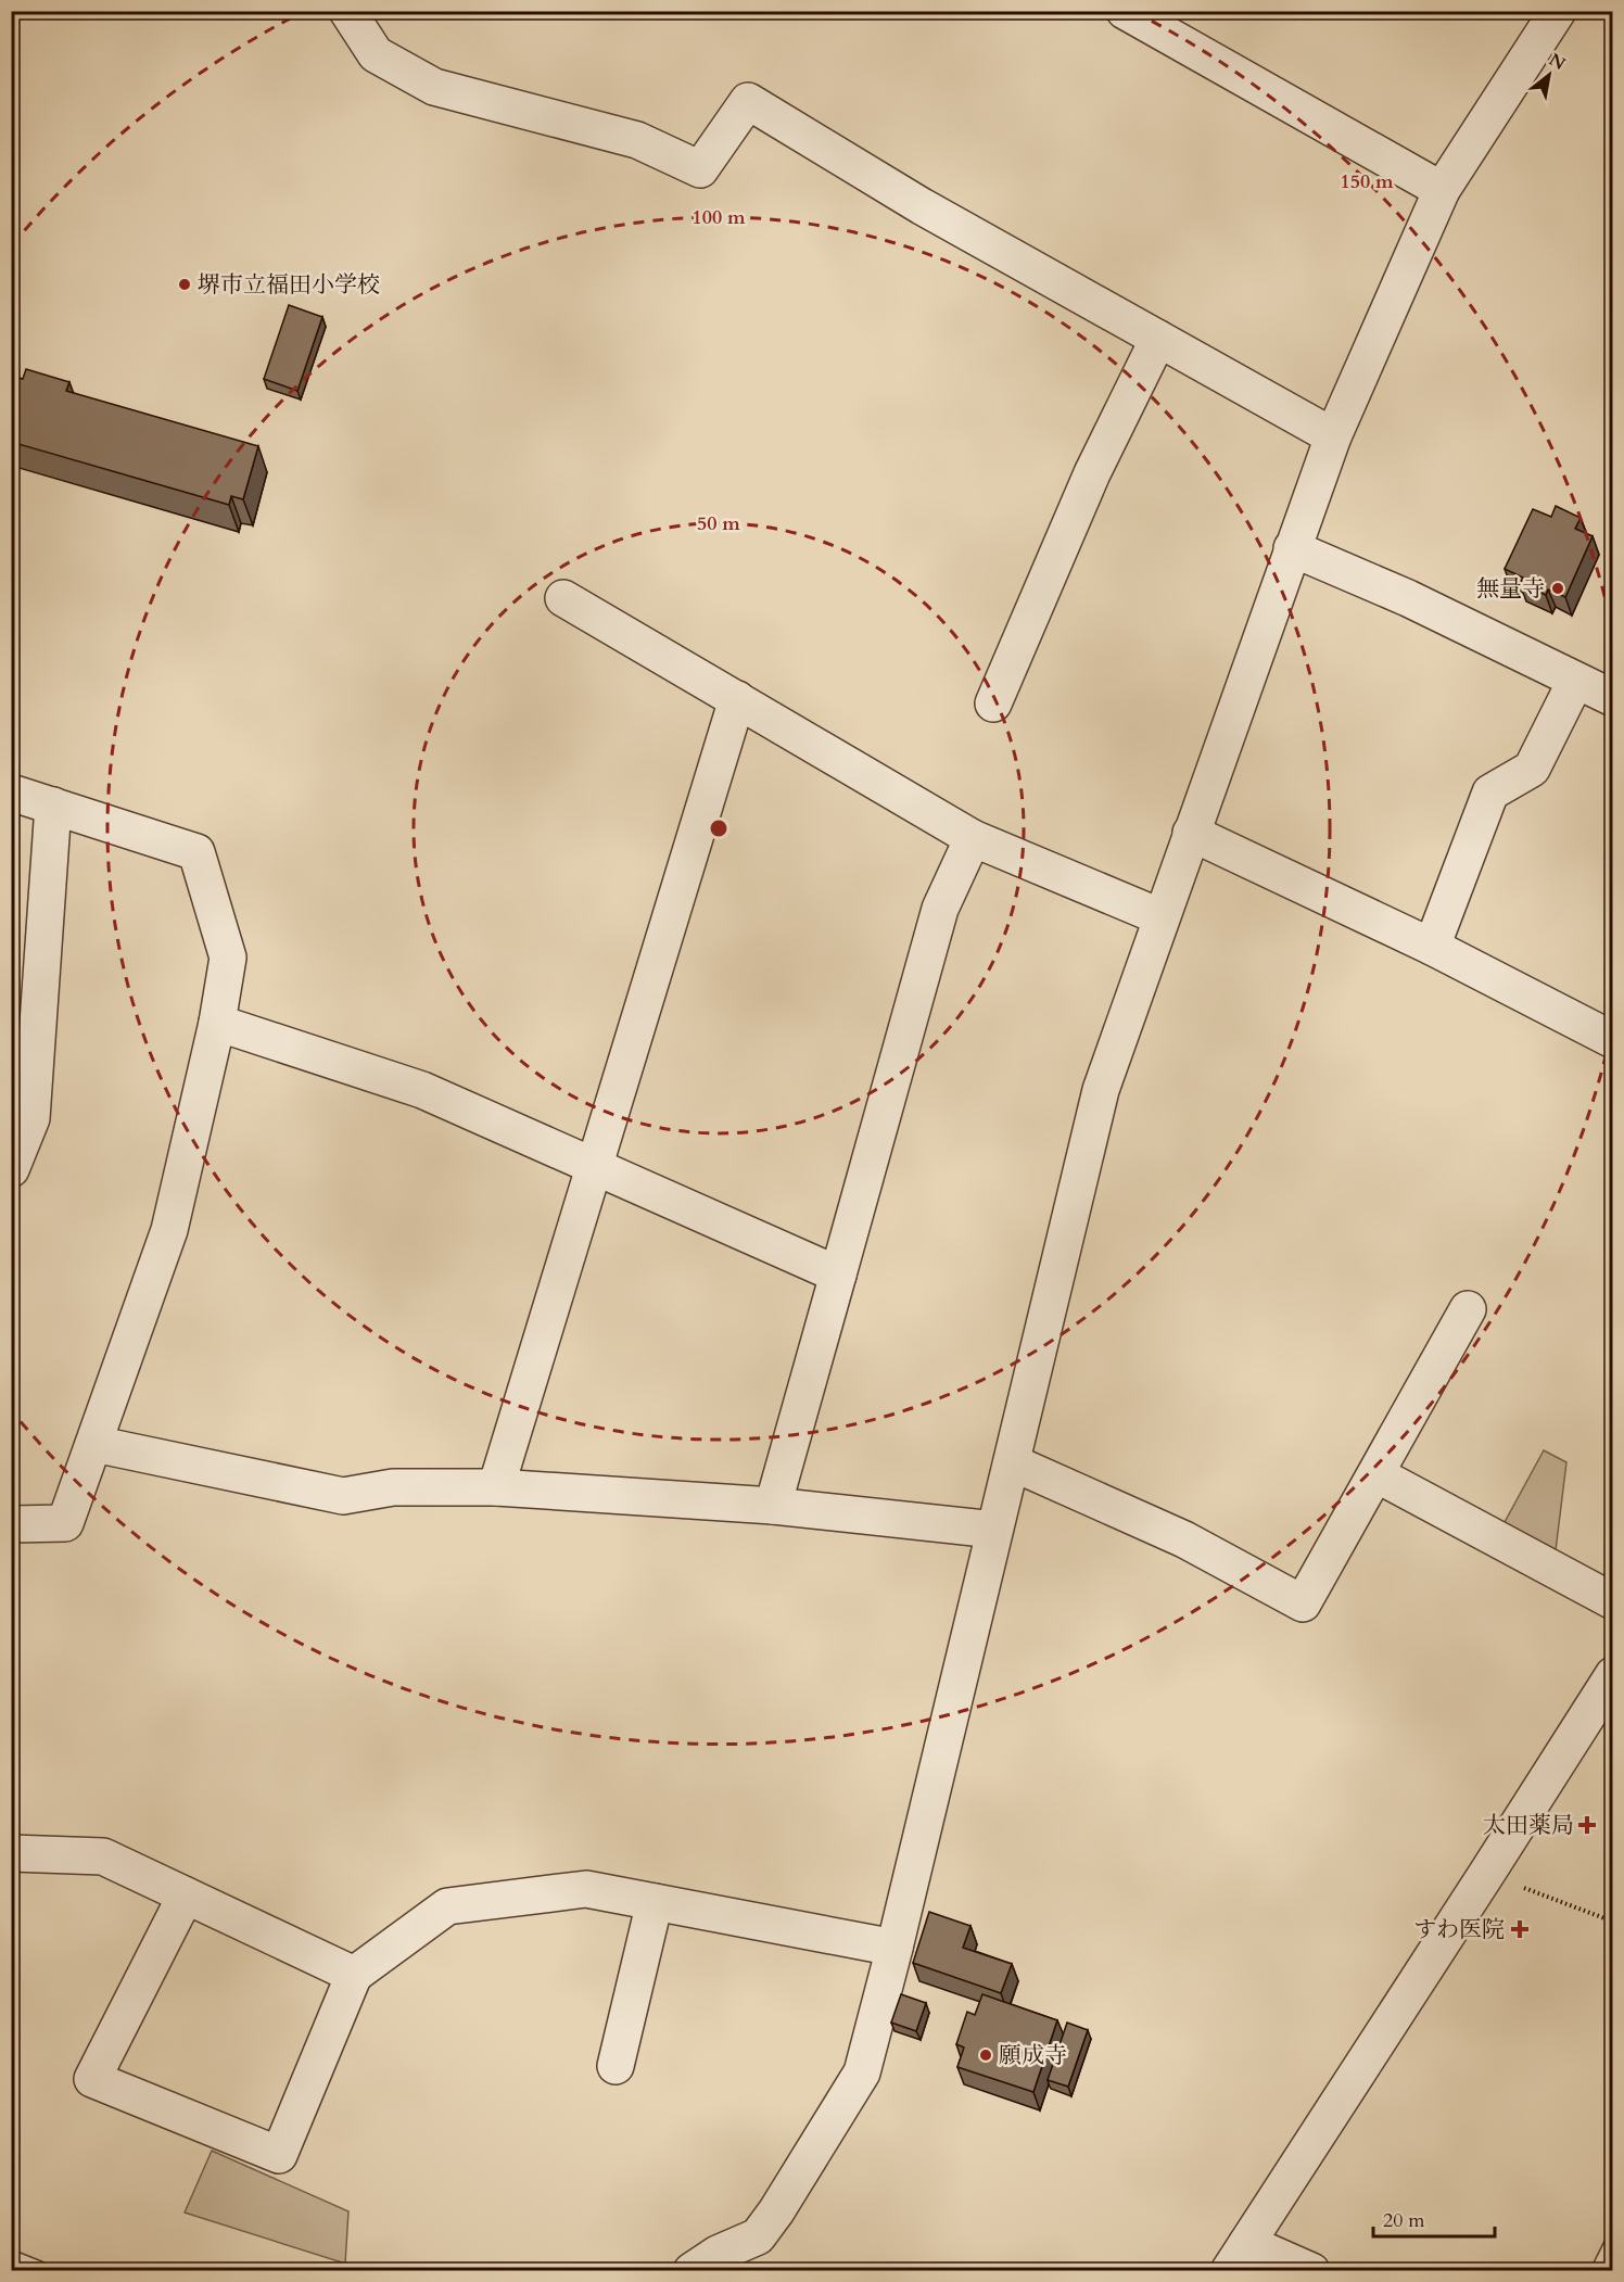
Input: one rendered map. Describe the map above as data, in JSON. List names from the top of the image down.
{
  "places": {
    "other": ["堺市立福田小学校", "無量寺", "願成寺"],
    "health": ["太田薬局", "すわ医院"]
  },
  "scale_bar": "20 m",
  "north": "top right",
  "rings": ["150 m", "100 m", "50 m"]
}
